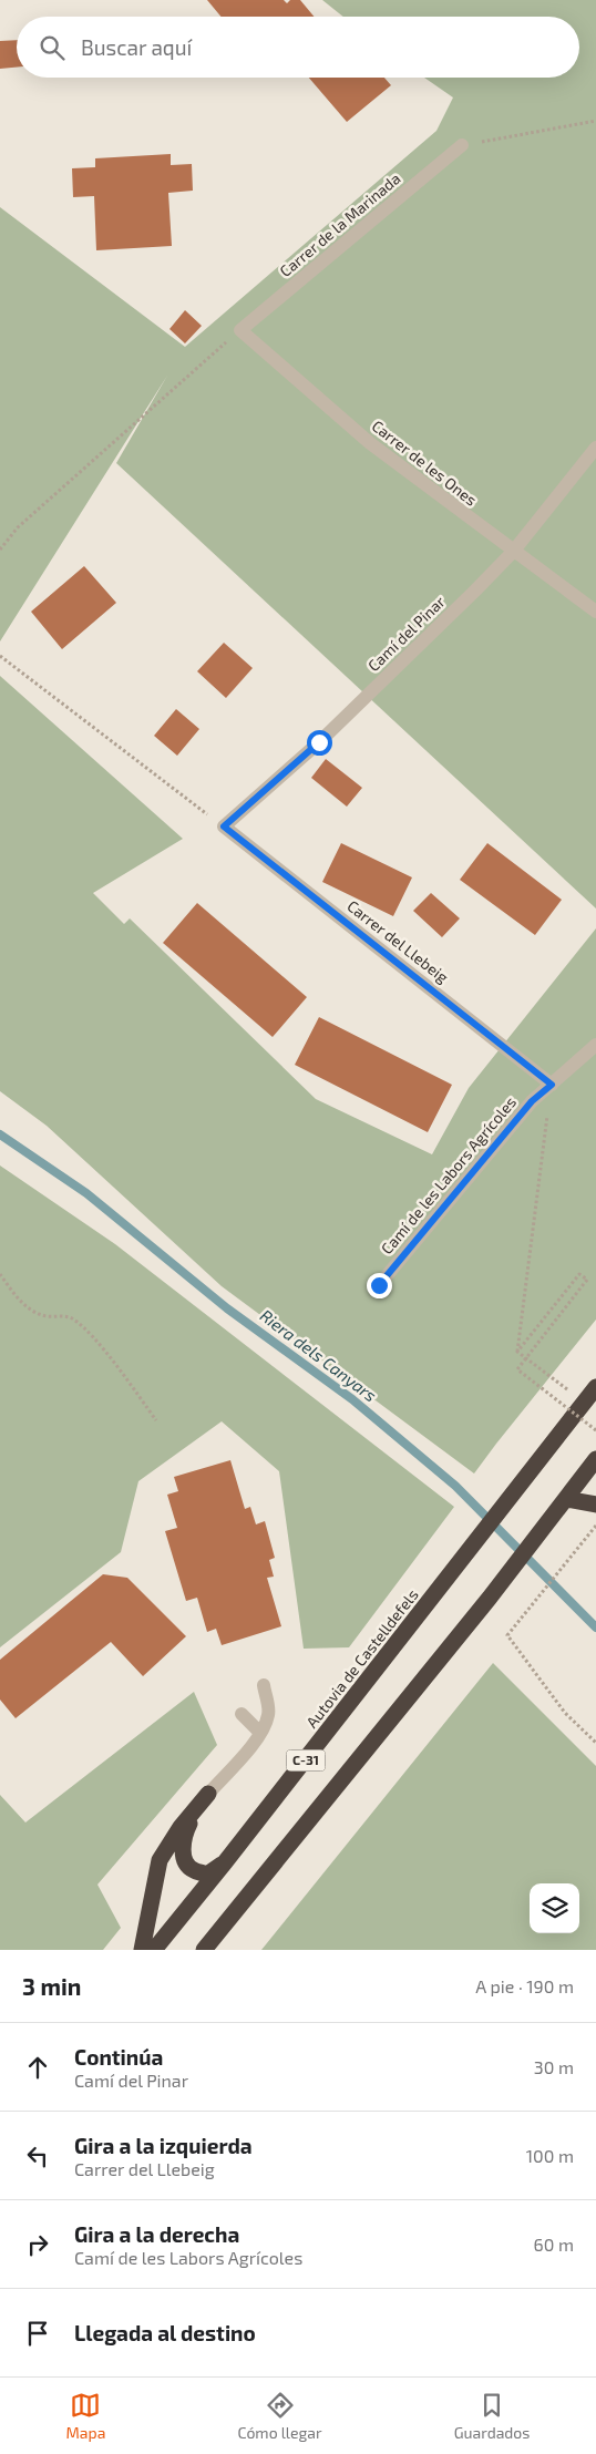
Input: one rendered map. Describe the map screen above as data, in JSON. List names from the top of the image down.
{
  "streets": {
    "highway": ["Autovia de Castelldefels", "C-31"],
    "street": [
      "Carrer de la Marinada",
      "Carrer de les Ones",
      "Camí del Pinar",
      "Carrer del Llebeig",
      "Camí de les Labors Agrícoles"
    ]
  },
  "crossings": [
    ["Carrer de la Marinada", "Carrer de les Ones"],
    ["Carrer de les Ones", "Camí del Pinar"],
    ["Camí del Pinar", "Carrer del Llebeig"],
    ["Carrer del Llebeig", "Camí de les Labors Agrícoles"]
  ],
  "water": ["Riera dels Canyars"],
  "page": {
    "search": "Buscar aquí",
    "heading": ["3 min", "A pie · 190 m"],
    "list": [
      ["Continúa", "Camí del Pinar", "30 m"],
      ["Gira a la izquierda", "Carrer del Llebeig", "100 m"],
      ["Gira a la derecha", "Camí de les Labors Agrícoles", "60 m"],
      "Llegada al destino"
    ],
    "nav": ["Mapa", "Cómo llegar", "Guardados"]
  }
}
